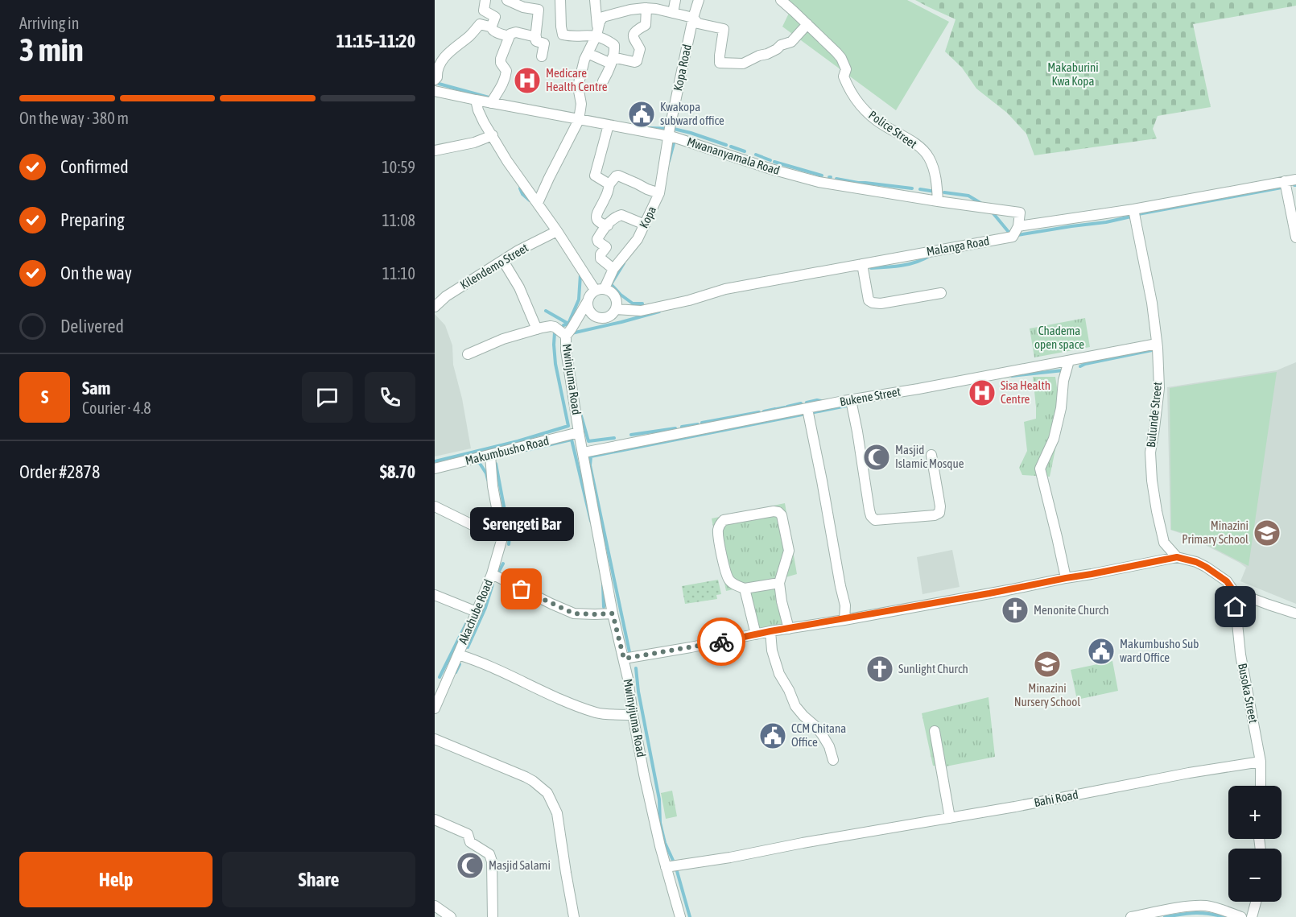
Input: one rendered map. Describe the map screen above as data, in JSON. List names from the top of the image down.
{
  "streets": {
    "street": [
      "Kopa Road",
      "Police Street",
      "Mwananyamala Road",
      "Kopa",
      "Malanga Road",
      "Kilendemo Street",
      "Mwinjuma Road",
      "Bukene Street",
      "Bulunde Street",
      "Makumbusho Road",
      "Akachube Road",
      "Busoka Street",
      "Mwinyijuma Road",
      "Bahi Road"
    ]
  },
  "crossings": [
    ["Kopa Road", "Mwananyamala Road"],
    ["Kopa Road", "Kopa"],
    ["Police Street", "Mwananyamala Road"],
    ["Mwananyamala Road", "Kopa"],
    ["Mwananyamala Road", "Malanga Road"],
    ["Kopa", "Malanga Road"],
    ["Malanga Road", "Bulunde Street"],
    ["Mwinjuma Road", "Makumbusho Road"],
    ["Mwinjuma Road", "Mwinyijuma Road"],
    ["Bukene Street", "Bulunde Street"],
    ["Bukene Street", "Mwinyijuma Road"],
    ["Makumbusho Road", "Akachube Road"],
    ["Makumbusho Road", "Mwinyijuma Road"],
    ["Busoka Street", "Bahi Road"],
    ["Mwinyijuma Road", "Bahi Road"]
  ],
  "parks": ["Makaburini Kwa Kopa", "Chadema open space"],
  "places": {
    "hospital": ["Medicare Health Centre", "Sisa Health Centre"],
    "public building": ["Kwakopa subward office", "Makumbusho Sub ward Office", "CCM Chitana Office"],
    "mosque": ["Masjid Islamic Mosque", "Masjid Salami"],
    "school or university": ["Minazini Primary School", "Minazini Nursery School"],
    "other": ["Serengeti Bar"],
    "church": ["Menonite Church", "Sunlight Church"]
  },
  "page": {
    "heading": ["3 min", "Arriving in", "11:15–11:20"],
    "panel": [
      "Sam",
      "Courier · 4.8",
      "Order #2878",
      "$8.70"
    ],
    "bar": "On the way · 380 m",
    "list": [
      ["Confirmed", "10:59"],
      ["Preparing", "11:08"],
      ["On the way", "11:10"],
      "Delivered"
    ],
    "round": "S",
    "bubble": "Serengeti Bar",
    "map_buttons": ["+", "−"],
    "buttons": ["Help", "Share"]
  }
}
